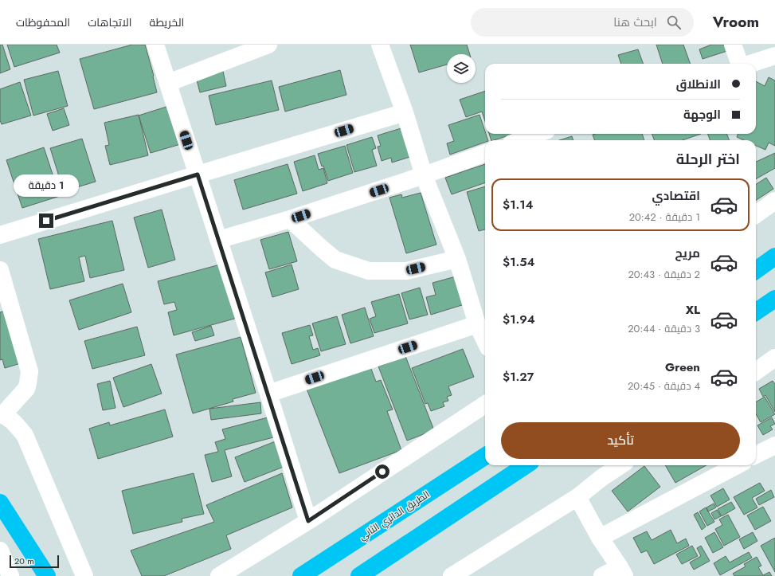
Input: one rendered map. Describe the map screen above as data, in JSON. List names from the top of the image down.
{
  "streets": {
    "highway": ["الطريق الدائري الثاني"]
  },
  "scale_bar": "20 m",
  "page": {
    "header": "Vroom",
    "search": "ابحث هنا",
    "nav": ["الخريطة", "الاتجاهات", "المحفوظات"],
    "banner": ["الانطلاق", "الوجهة"],
    "heading": "اختر الرحلة",
    "bubble": "1 دقيقة",
    "list": [
      {
        "name": "اقتصادي",
        "note": "1 دقيقة · 20:42",
        "value": "$1.14"
      },
      {
        "name": "مريح",
        "note": "2 دقيقة · 20:43",
        "value": "$1.54"
      },
      {
        "name": "XL",
        "note": "3 دقيقة · 20:44",
        "value": "$1.94"
      },
      {
        "name": "Green",
        "note": "4 دقيقة · 20:45",
        "value": "$1.27"
      }
    ],
    "buttons": "تأكيد",
    "scale": "20 m"
  }
}
